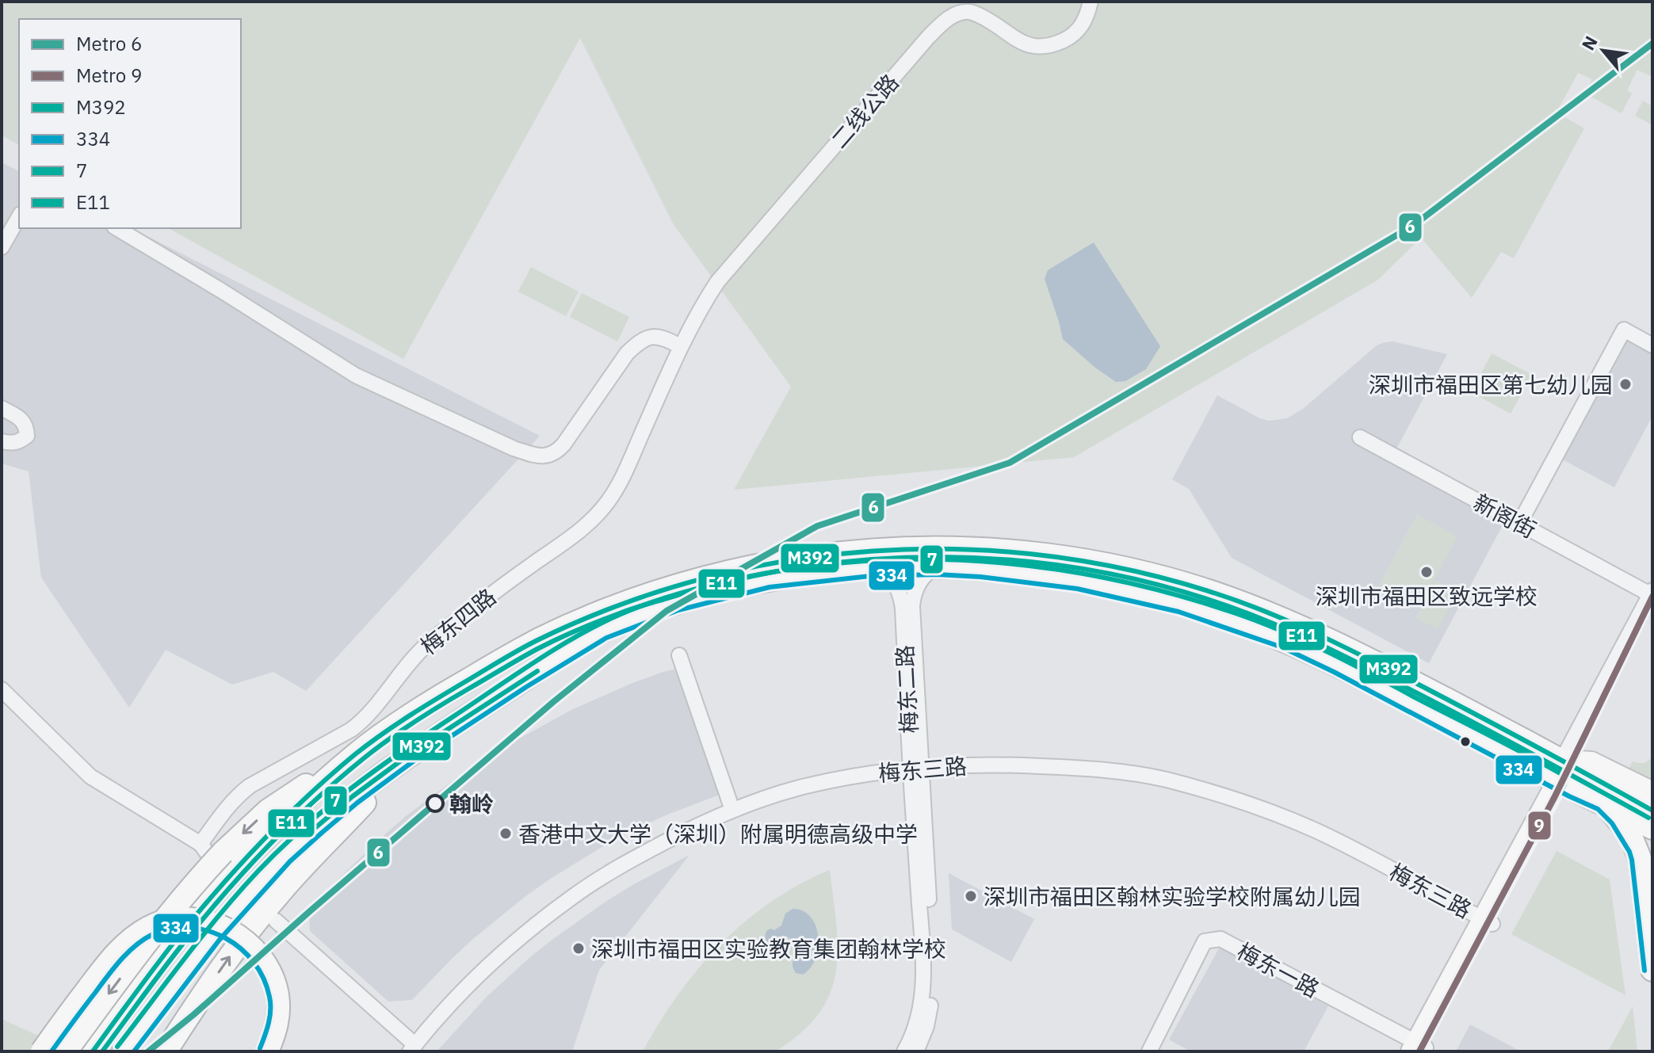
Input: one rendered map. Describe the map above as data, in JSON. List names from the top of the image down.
{
  "streets": {
    "street": [
      "二线公路",
      "新阁街",
      "梅东四路",
      "梅东二路",
      "梅东三路",
      "梅东一路"
    ]
  },
  "crossings": [
    ["二线公路", "梅东四路"],
    ["梅东二路", "梅东三路"]
  ],
  "places": [
    "深圳市福田区第七幼儿园",
    "深圳市福田区致远学校",
    "翰岭",
    "香港中文大学（深圳）附属明德高级中学",
    "深圳市福田区翰林实验学校附属幼儿园",
    "深圳市福田区实验教育集团翰林学校"
  ],
  "lines": [
    "metro line 6",
    "transit line M392",
    "transit line E11",
    "transit line 7",
    "transit line 334",
    "metro line 9"
  ],
  "legend": [
    "Metro 6",
    "Metro 9",
    "M392",
    "334",
    "7",
    "E11"
  ],
  "north": "top left"
}
